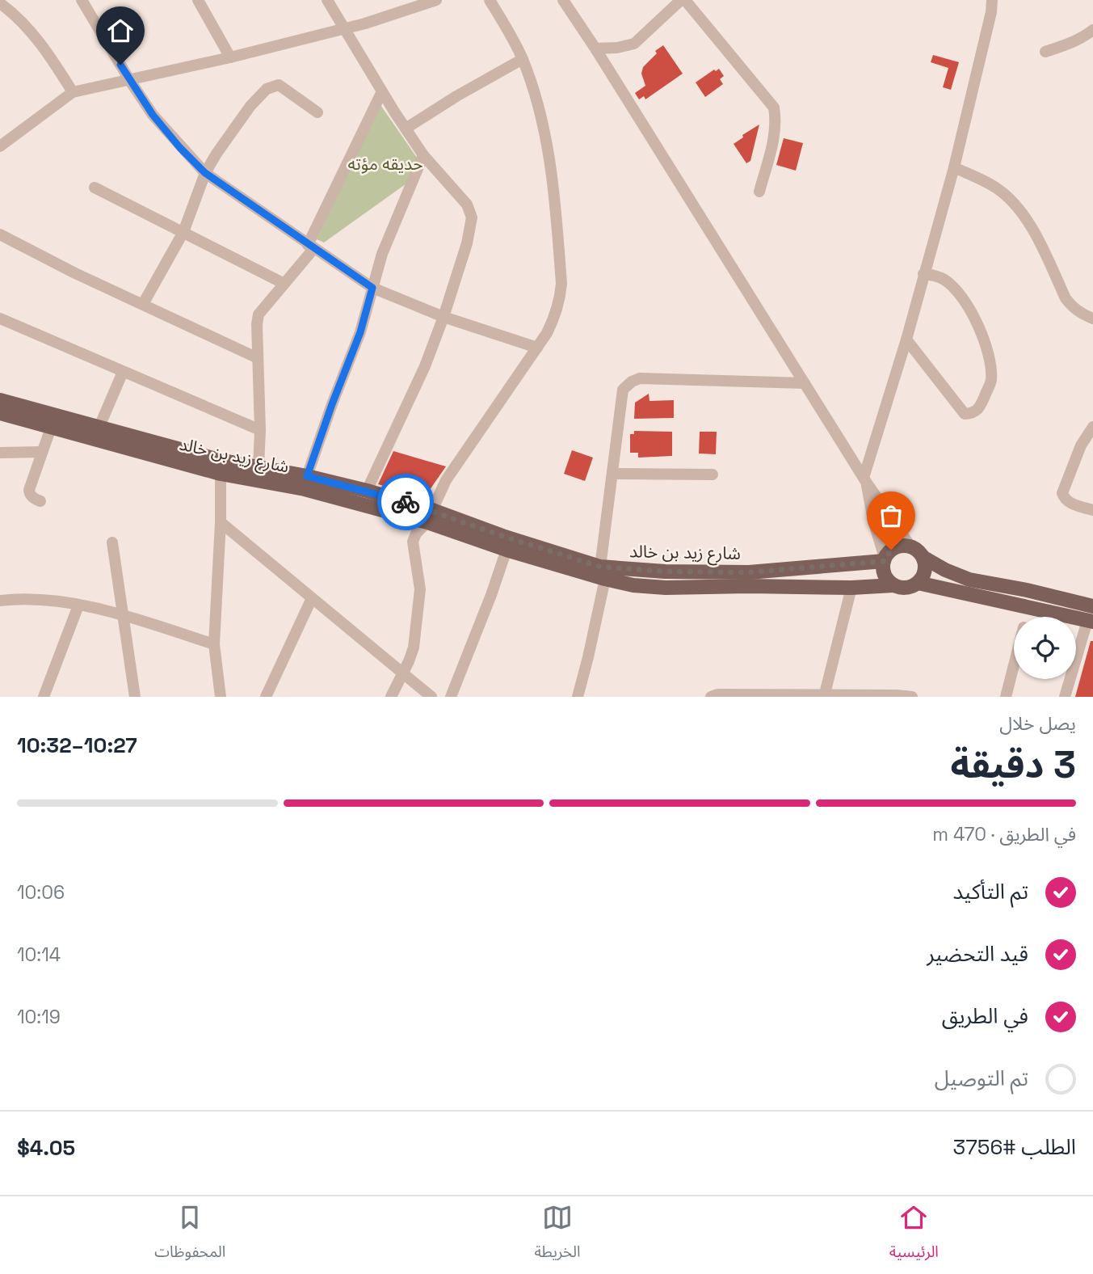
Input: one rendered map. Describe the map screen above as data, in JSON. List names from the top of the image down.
{
  "streets": {
    "main road": ["شارع زيد بن خالد"]
  },
  "parks": ["حديقه مؤته"],
  "page": {
    "heading": ["3 دقيقة", "يصل خلال", "10:27–10:32"],
    "panel": ["الطلب #3756", "$4.05"],
    "bar": "في الطريق · 470 m",
    "list": [
      ["تم التأكيد", "10:06"],
      ["قيد التحضير", "10:14"],
      ["في الطريق", "10:19"],
      "تم التوصيل"
    ],
    "tabs": ["الرئيسية", "الخريطة", "المحفوظات"]
  }
}
